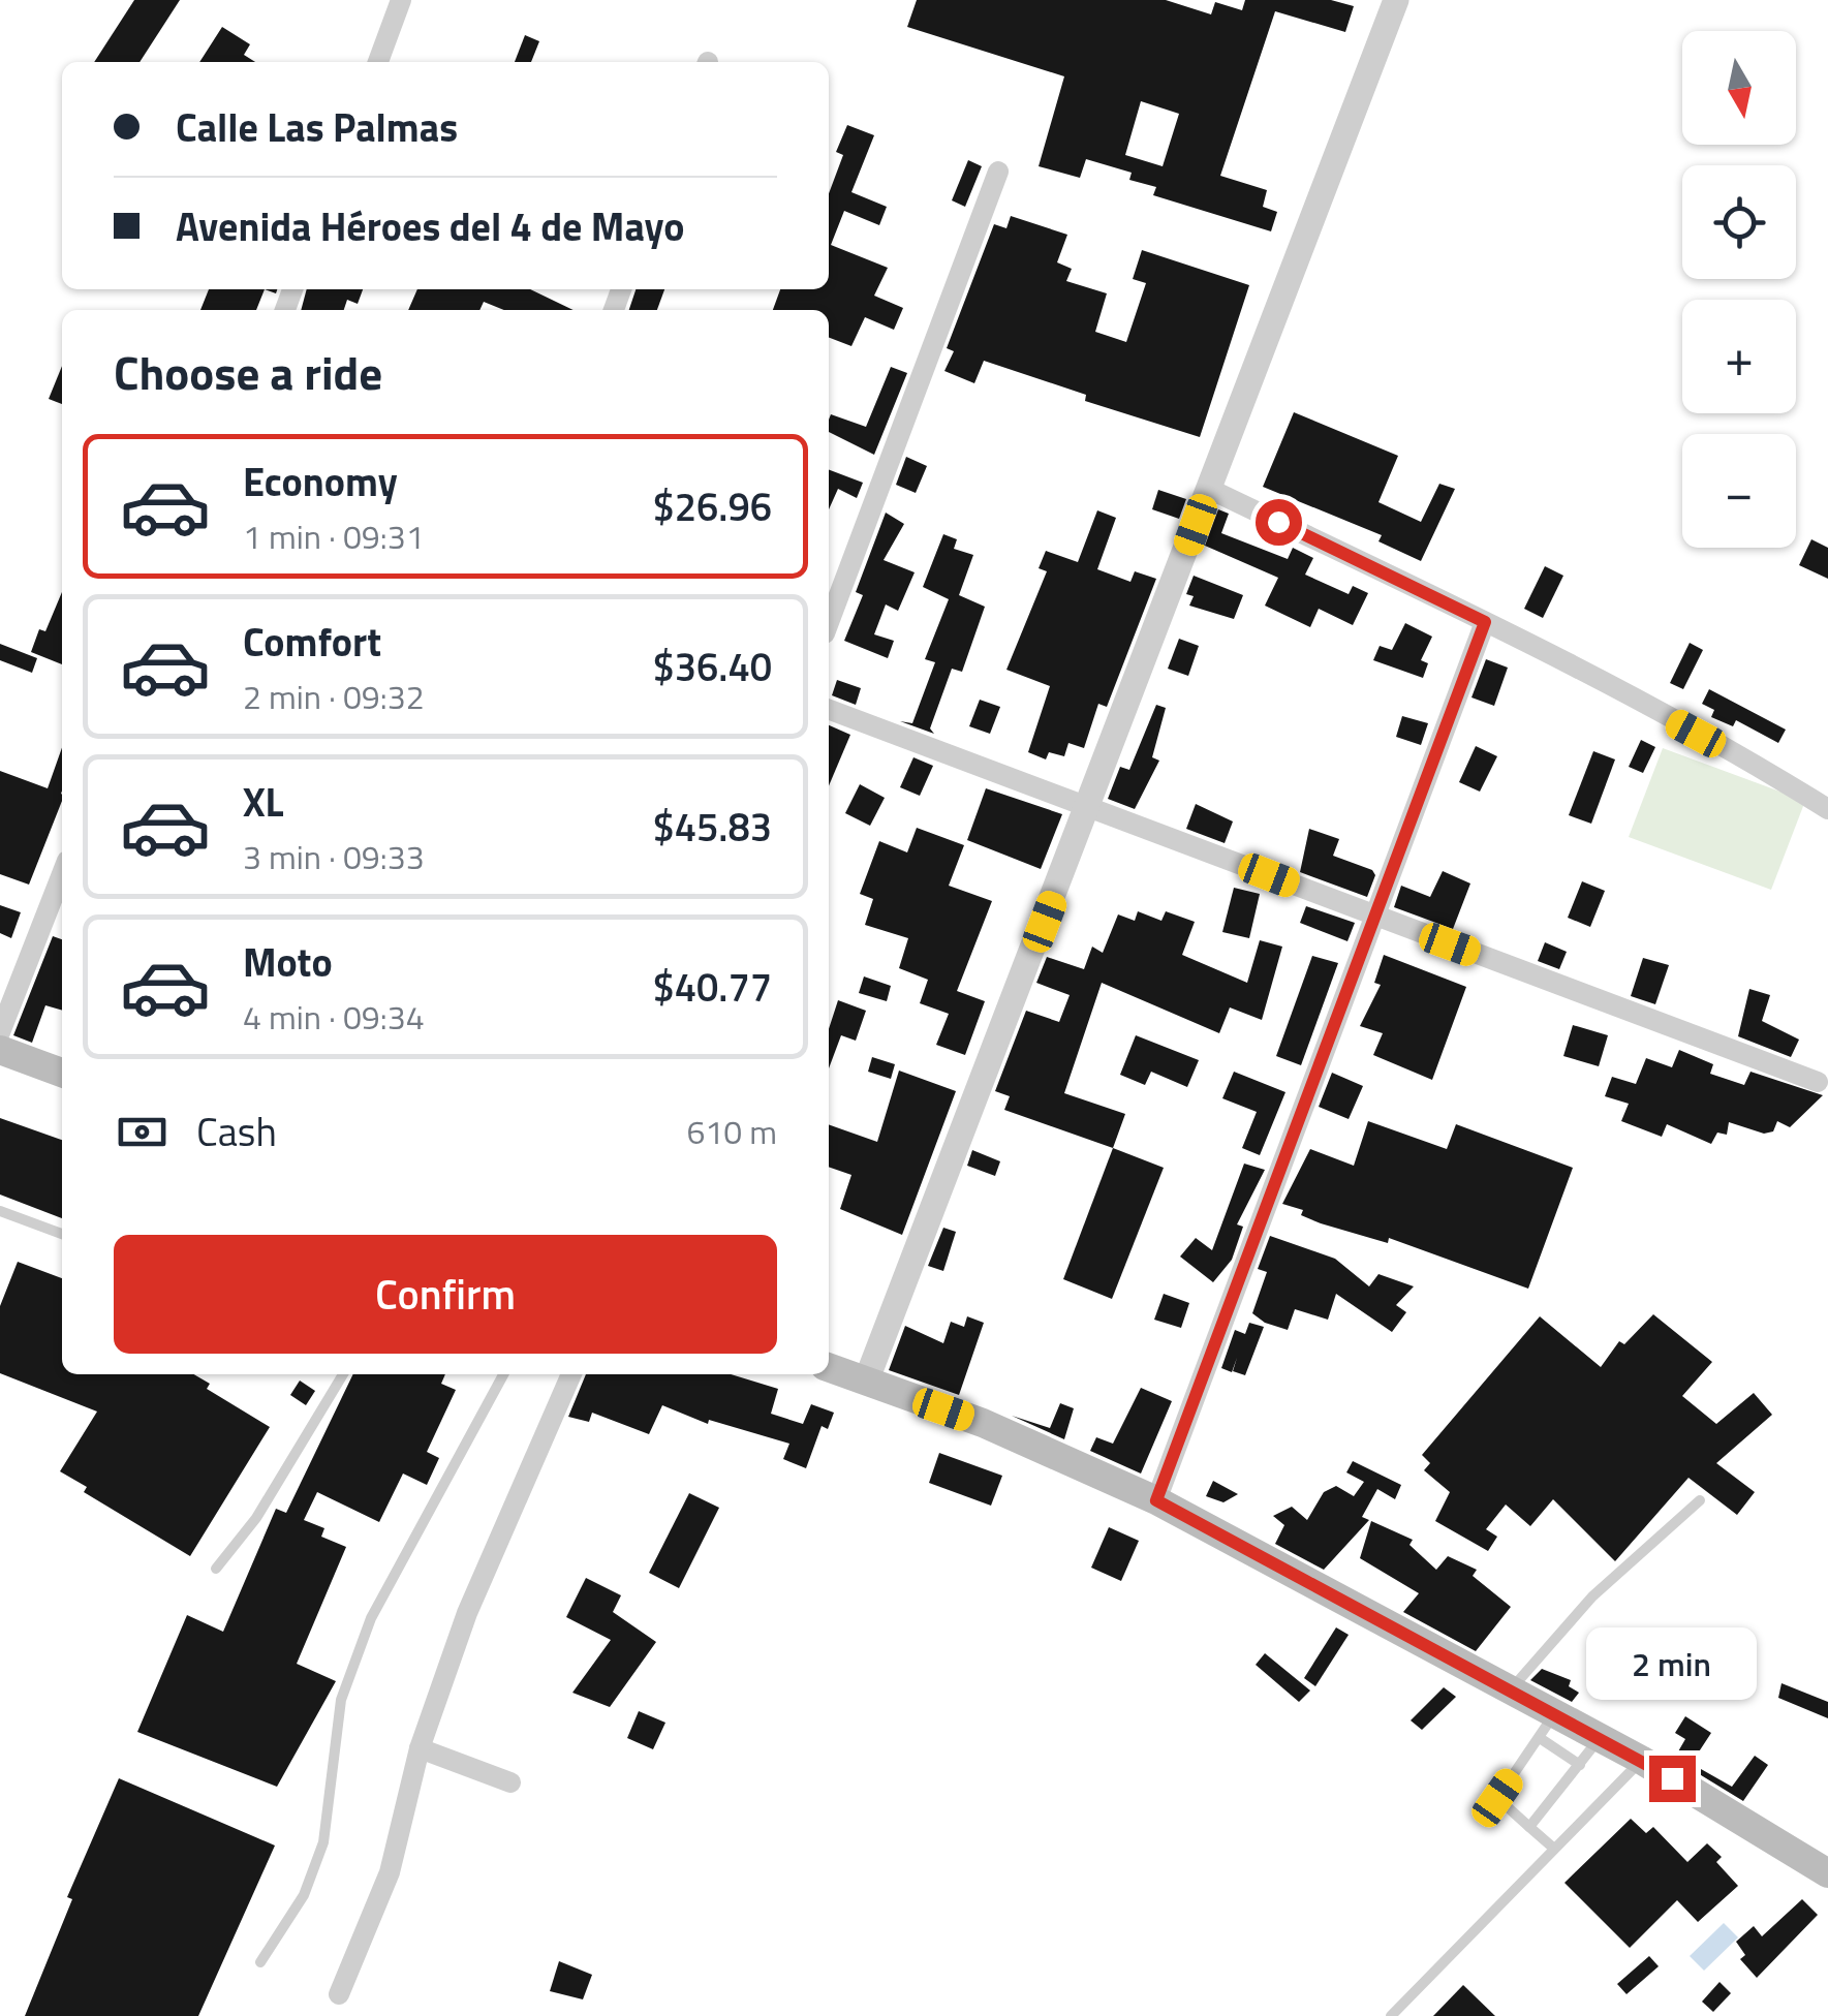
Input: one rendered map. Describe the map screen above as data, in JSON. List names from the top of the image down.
{
  "north": "bottom",
  "page": {
    "map_buttons": ["+", "−"],
    "banner": ["Calle Las Palmas", "Avenida Héroes del 4 de Mayo"],
    "heading": "Choose a ride",
    "list": [
      {
        "name": "Economy",
        "note": "1 min · 09:31",
        "value": "$26.96"
      },
      {
        "name": "Comfort",
        "note": "2 min · 09:32",
        "value": "$36.40"
      },
      {
        "name": "XL",
        "note": "3 min · 09:33",
        "value": "$45.83"
      },
      {
        "name": "Moto",
        "note": "4 min · 09:34",
        "value": "$40.77"
      }
    ],
    "pay": ["Cash", "610 m"],
    "buttons": "Confirm",
    "bubble": "2 min"
  }
}
